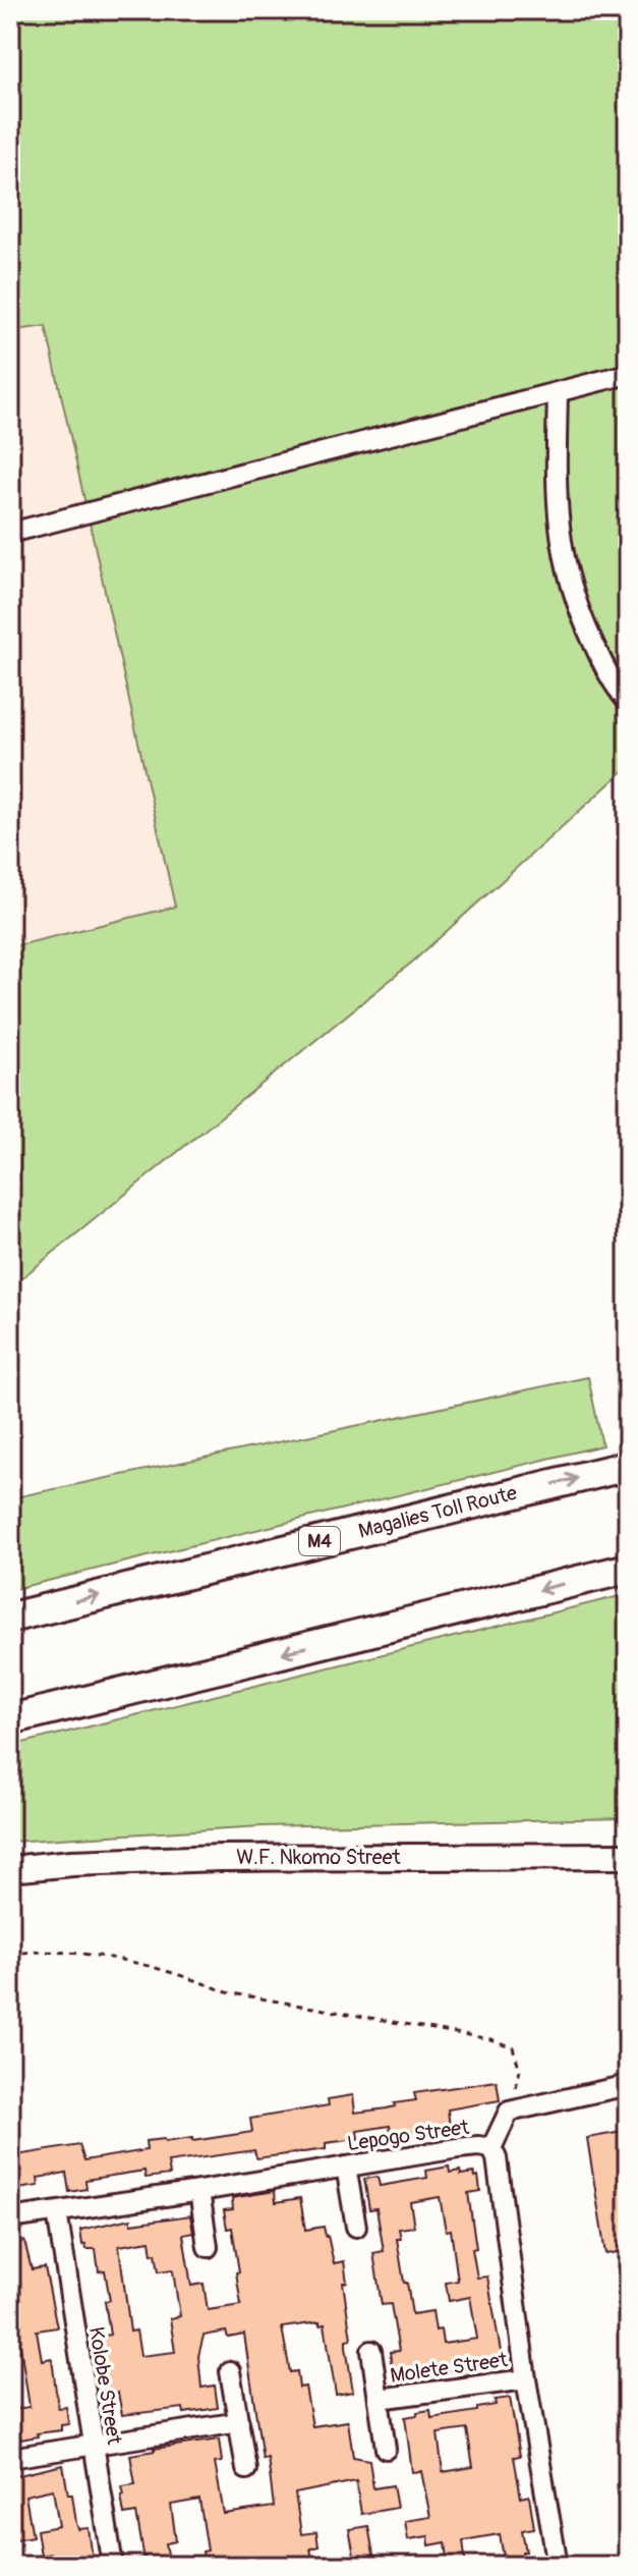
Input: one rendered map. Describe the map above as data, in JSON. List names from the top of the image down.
{
  "streets": {
    "highway": ["Magalies Toll Route", "M4"],
    "main road": ["W.F. Nkomo Street"],
    "street": ["Lepogo Street", "Molete Street", "Kolobe Street"]
  },
  "crossings": [
    ["Lepogo Street", "Molete Street"],
    ["Lepogo Street", "Kolobe Street"]
  ]
}
